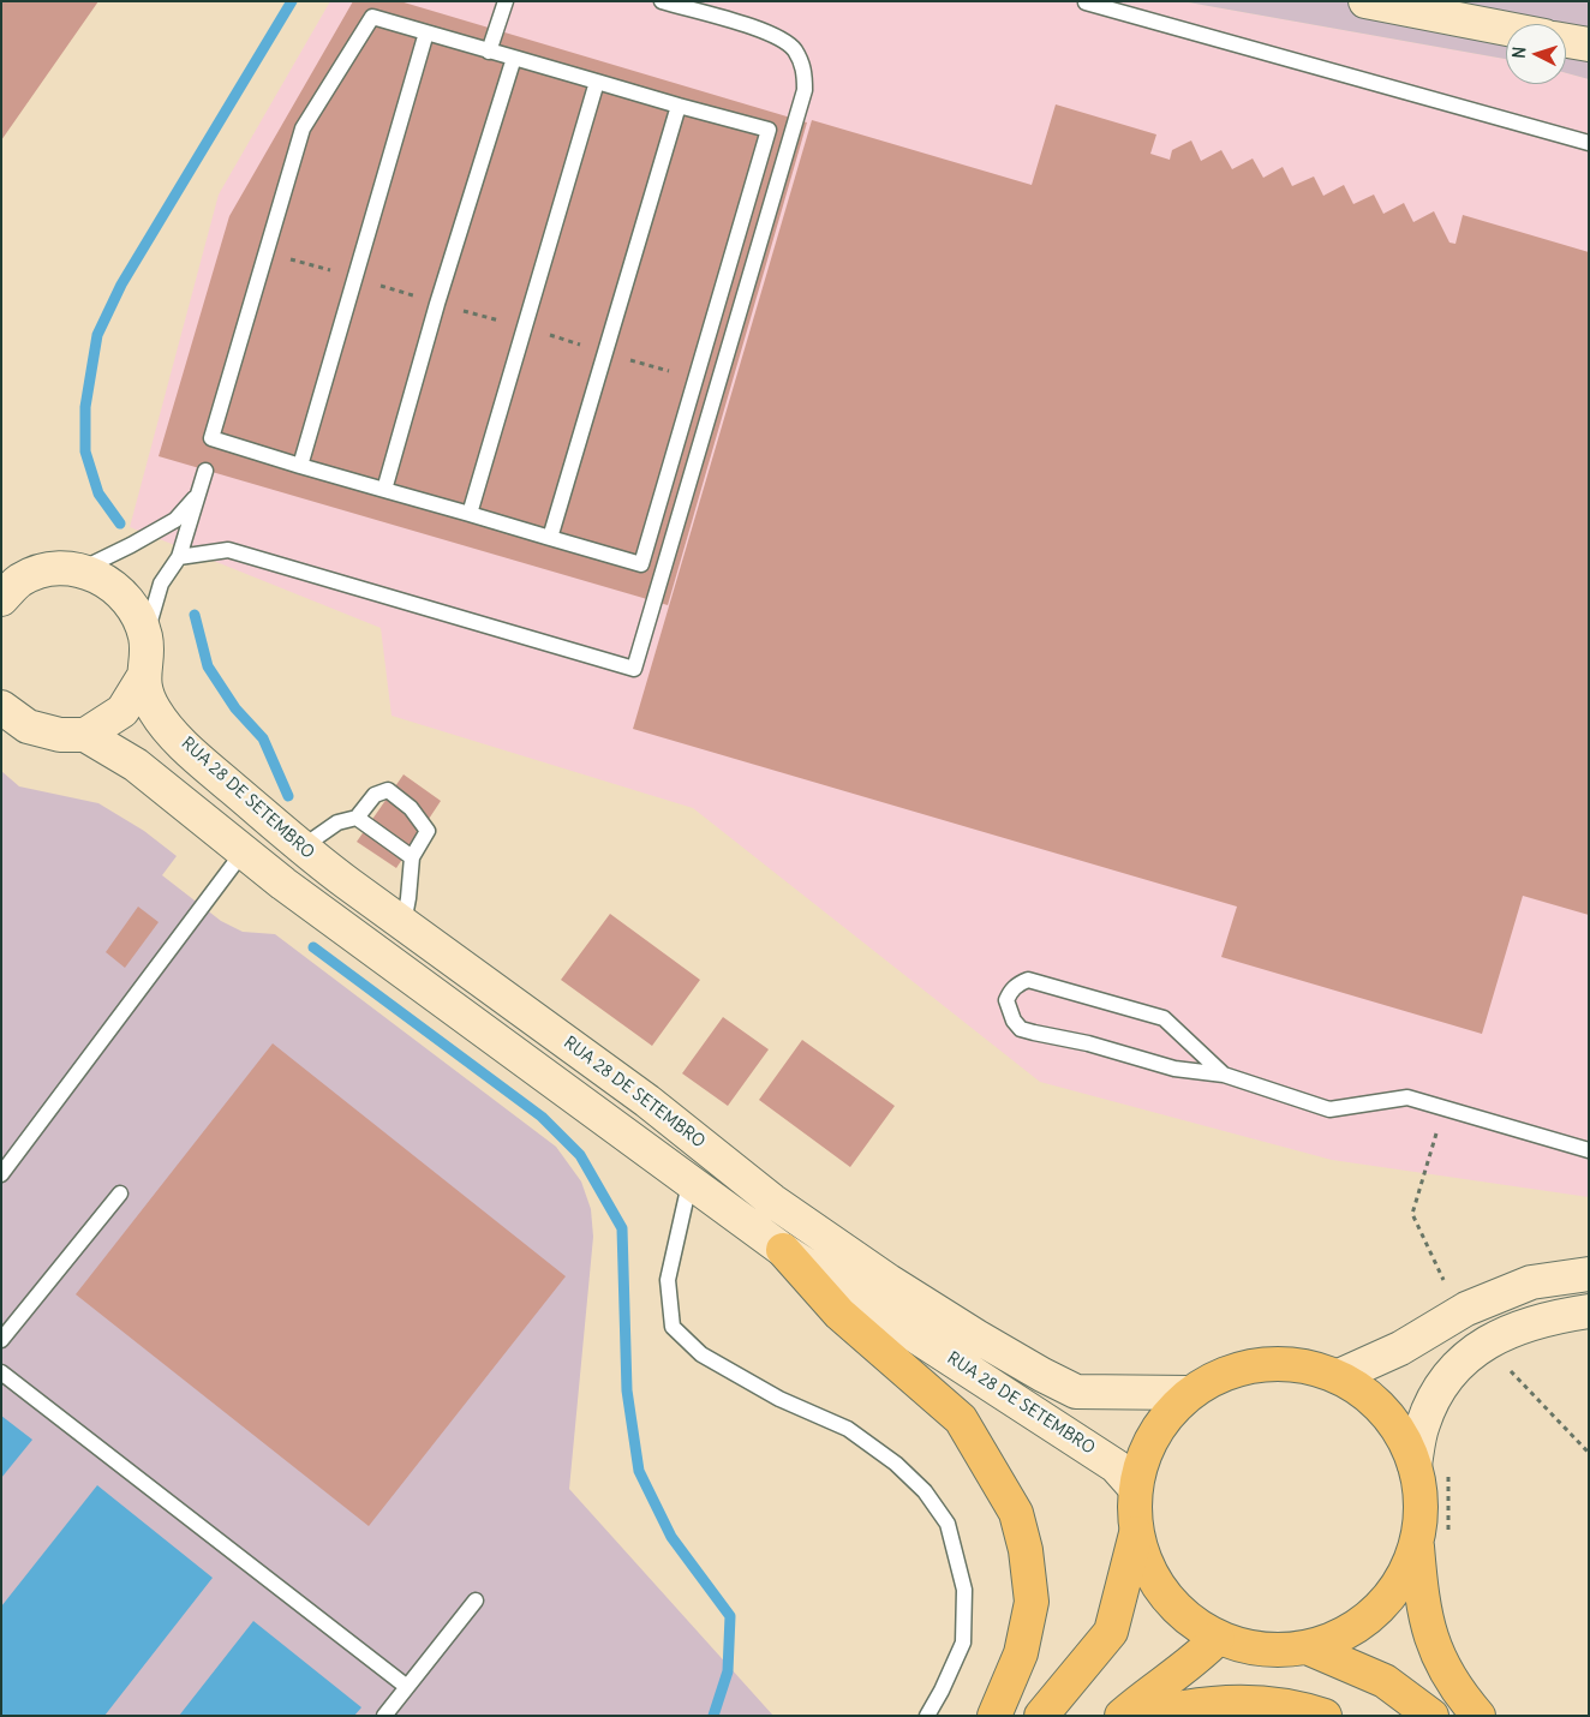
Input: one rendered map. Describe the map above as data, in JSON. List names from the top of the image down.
{
  "streets": {
    "main road": ["RUA 28 DE SETEMBRO"]
  },
  "north": "left"
}
